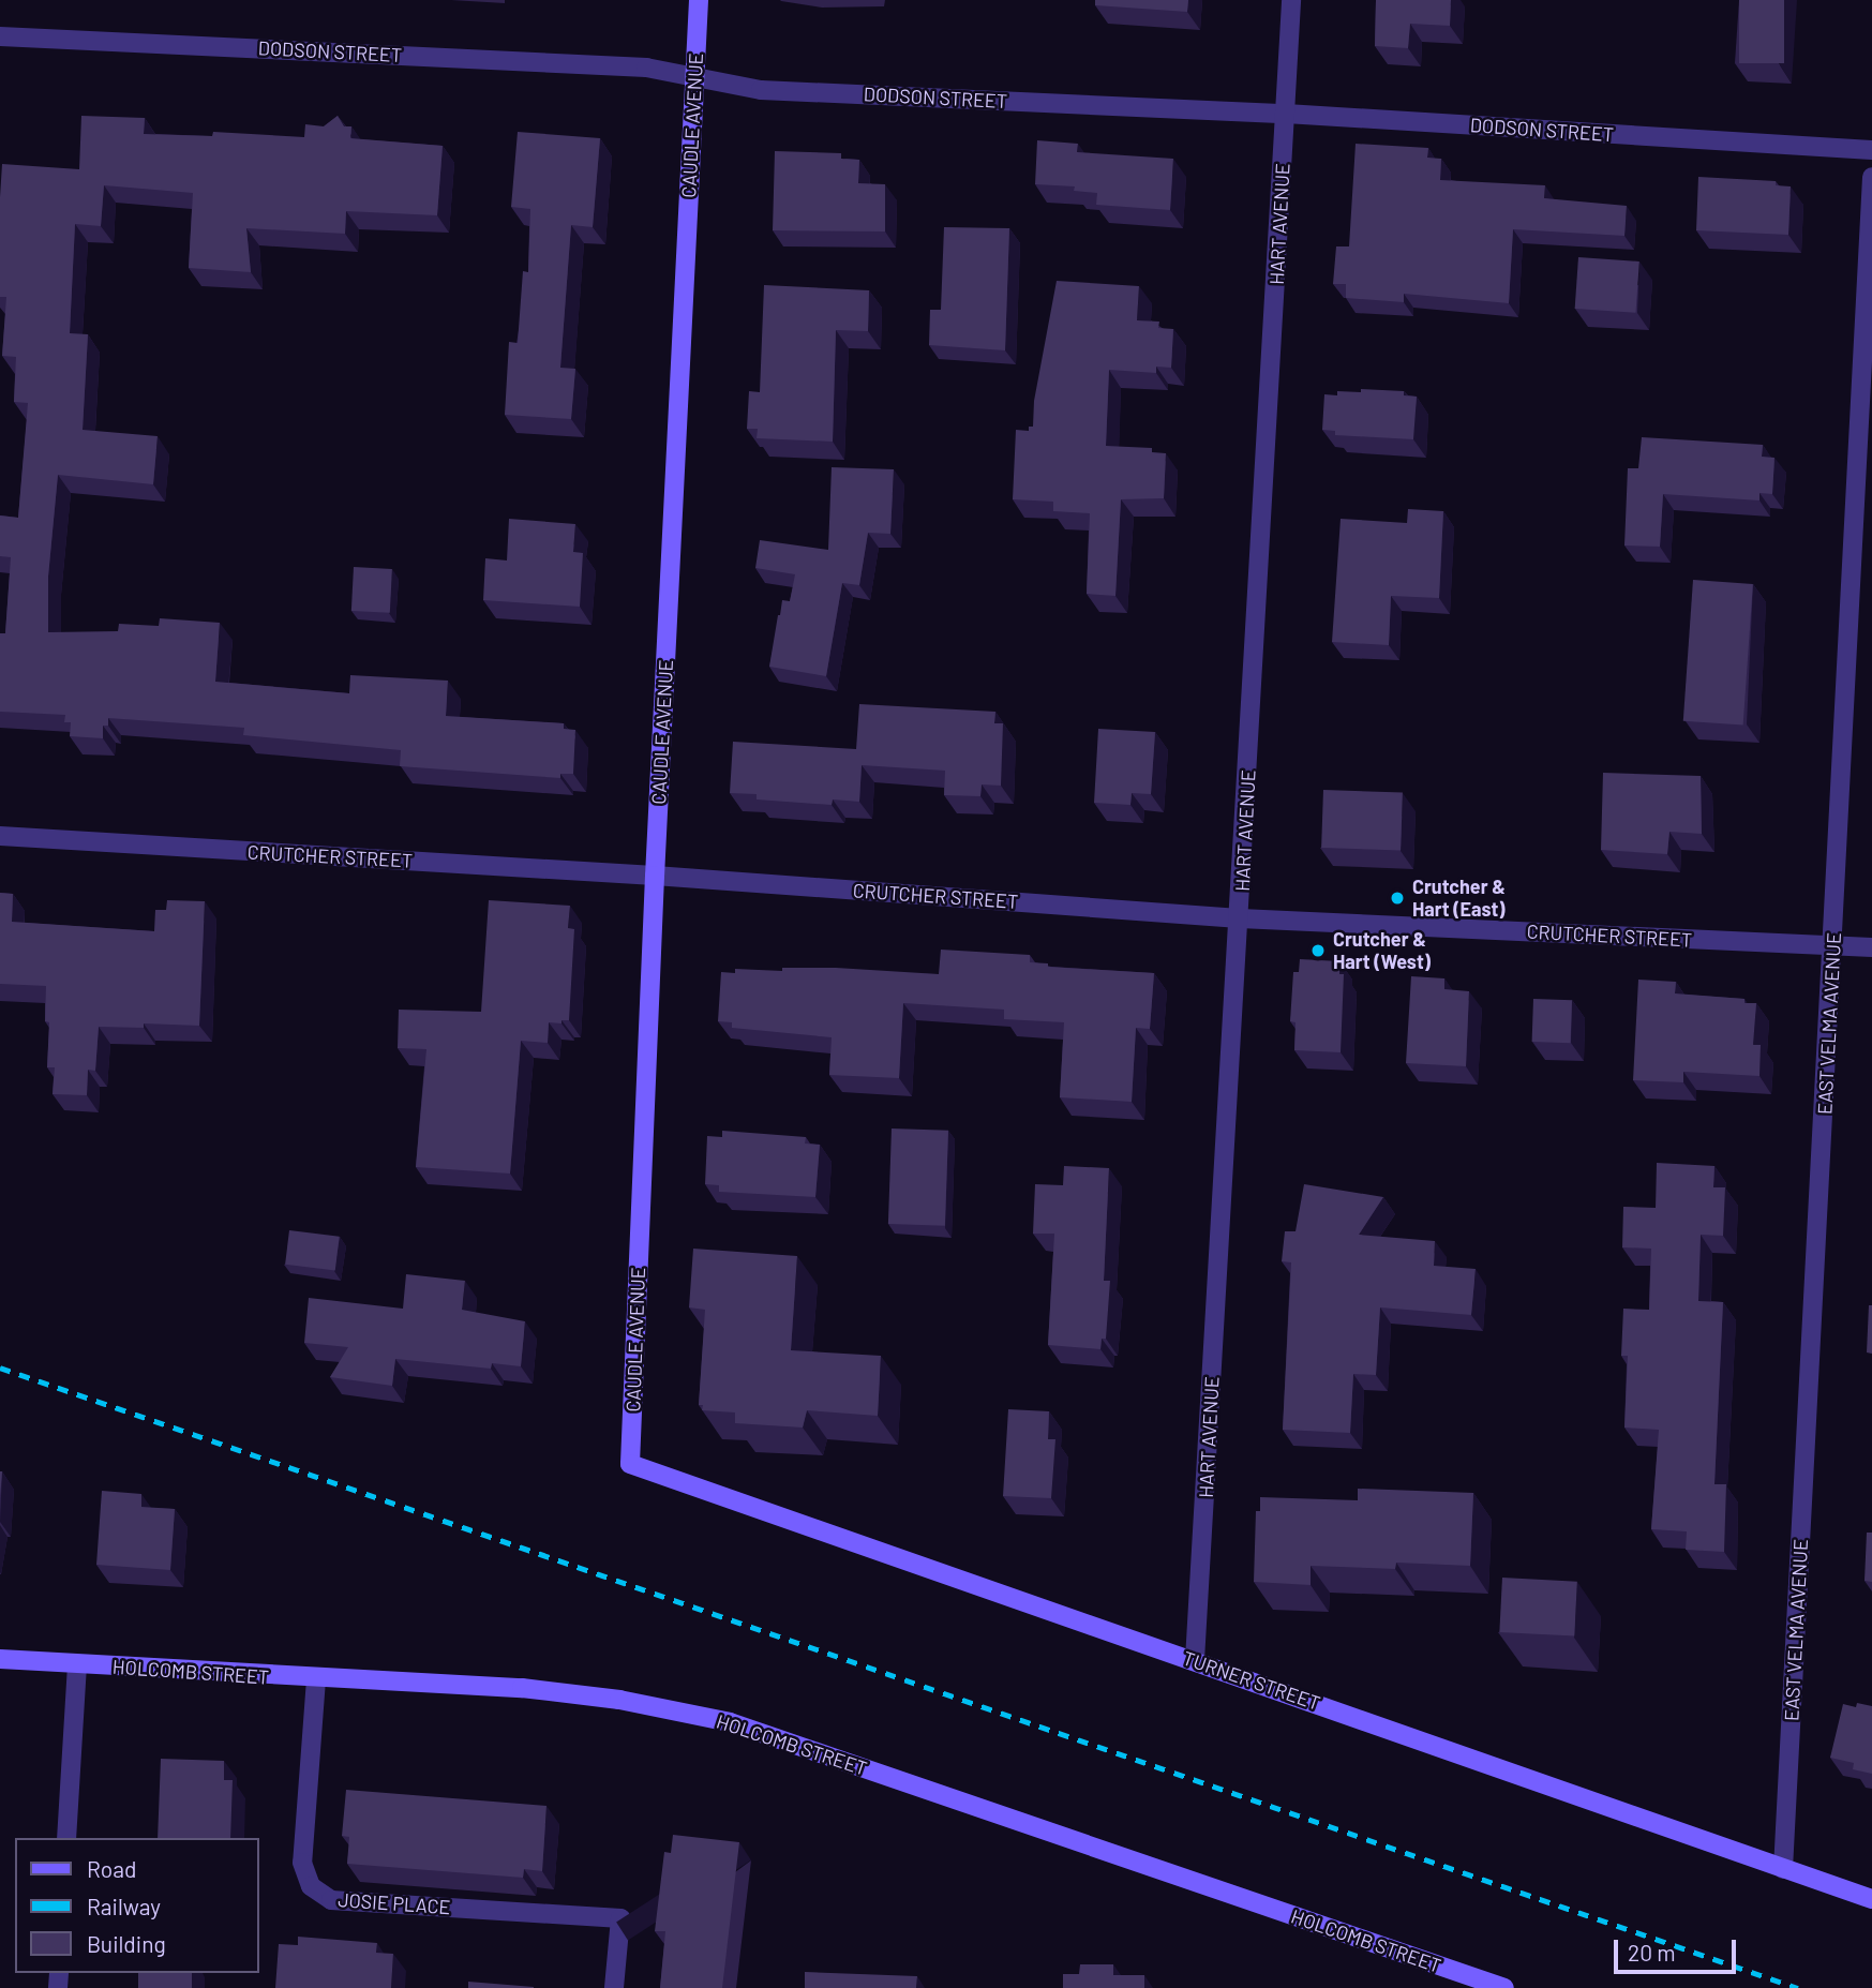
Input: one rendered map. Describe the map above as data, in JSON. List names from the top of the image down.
{
  "streets": {
    "street": [
      "DODSON STREET",
      "CAUDLE AVENUE",
      "HART AVENUE",
      "CRUTCHER STREET",
      "EAST VELMA AVENUE",
      "HOLCOMB STREET",
      "TURNER STREET",
      "JOSIE PLACE"
    ]
  },
  "crossings": [
    ["DODSON STREET", "CAUDLE AVENUE"],
    ["DODSON STREET", "HART AVENUE"],
    ["CAUDLE AVENUE", "CRUTCHER STREET"],
    ["CAUDLE AVENUE", "TURNER STREET"],
    ["HART AVENUE", "CRUTCHER STREET"],
    ["HART AVENUE", "TURNER STREET"],
    ["CRUTCHER STREET", "EAST VELMA AVENUE"],
    ["EAST VELMA AVENUE", "TURNER STREET"],
    ["HOLCOMB STREET", "JOSIE PLACE"]
  ],
  "places": ["Crutcher & Hart (East)", "Crutcher & Hart (West)"],
  "legend": ["Road", "Railway", "Building"],
  "scale_bar": "20 m"
}
